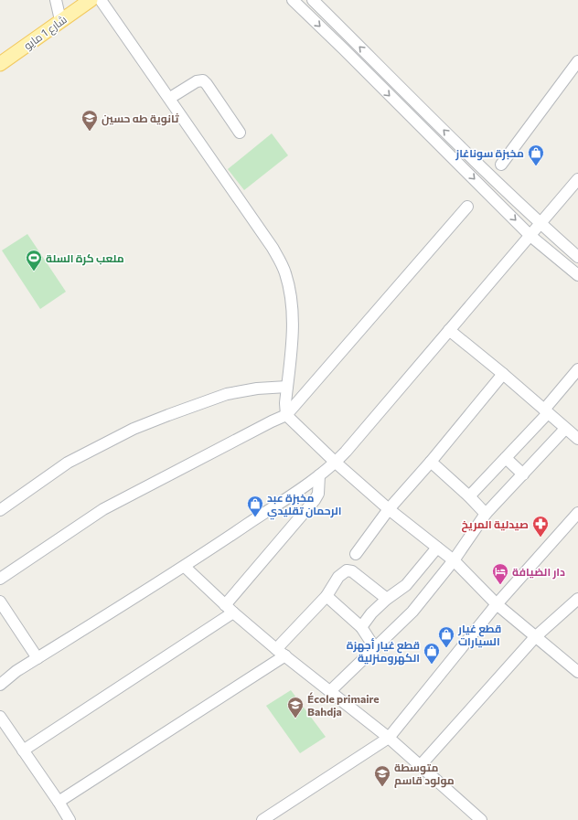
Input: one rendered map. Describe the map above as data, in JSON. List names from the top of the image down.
{
  "streets": {
    "main road": ["شارع 1 مايو"]
  },
  "places": {
    "school or university": ["ثانوية طه حسين", "École primaire Bahdja", "متوسطة مولود قاسم"],
    "shop": [
      "مخبزة سوناغاز",
      "مخبزة عبد الرحمان تقليدي",
      "قطع غيار السيارات",
      "قطع غيار أجهزة الكهرومنزلية"
    ],
    "sports": ["ملعب كرة السلة"],
    "pharmacy": ["صيدلية المريخ"],
    "hotel": ["دار الضيافة"]
  }
}
